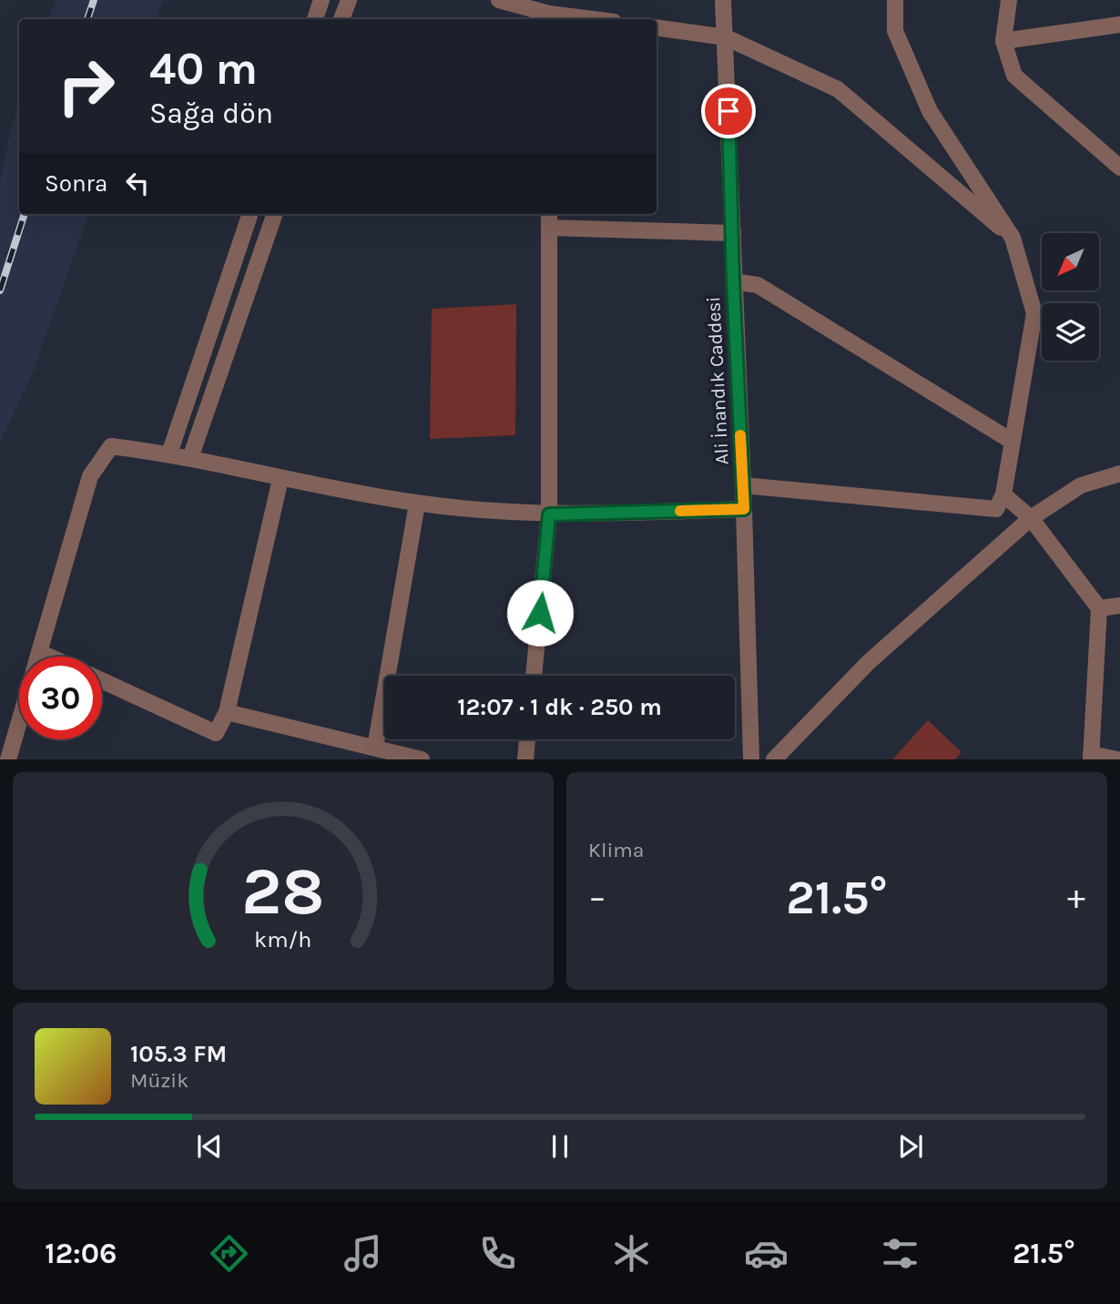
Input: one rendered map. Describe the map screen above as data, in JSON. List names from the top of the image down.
{
  "streets": {
    "street": ["Ali İnandık Caddesi"]
  },
  "north": "bottom left",
  "page": {
    "turn": ["40 m", "Sağa dön"],
    "then": "Sonra",
    "limit": "30",
    "trip": "12:07 · 1 dk · 250 m",
    "tile": "Klima",
    "heat": ["−", "21.5°", "+"],
    "song": ["105.3 FM", "Müzik"],
    "tabs": ["12:06", "21.5°"],
    "gauge": ["28", "km/h"]
  }
}
